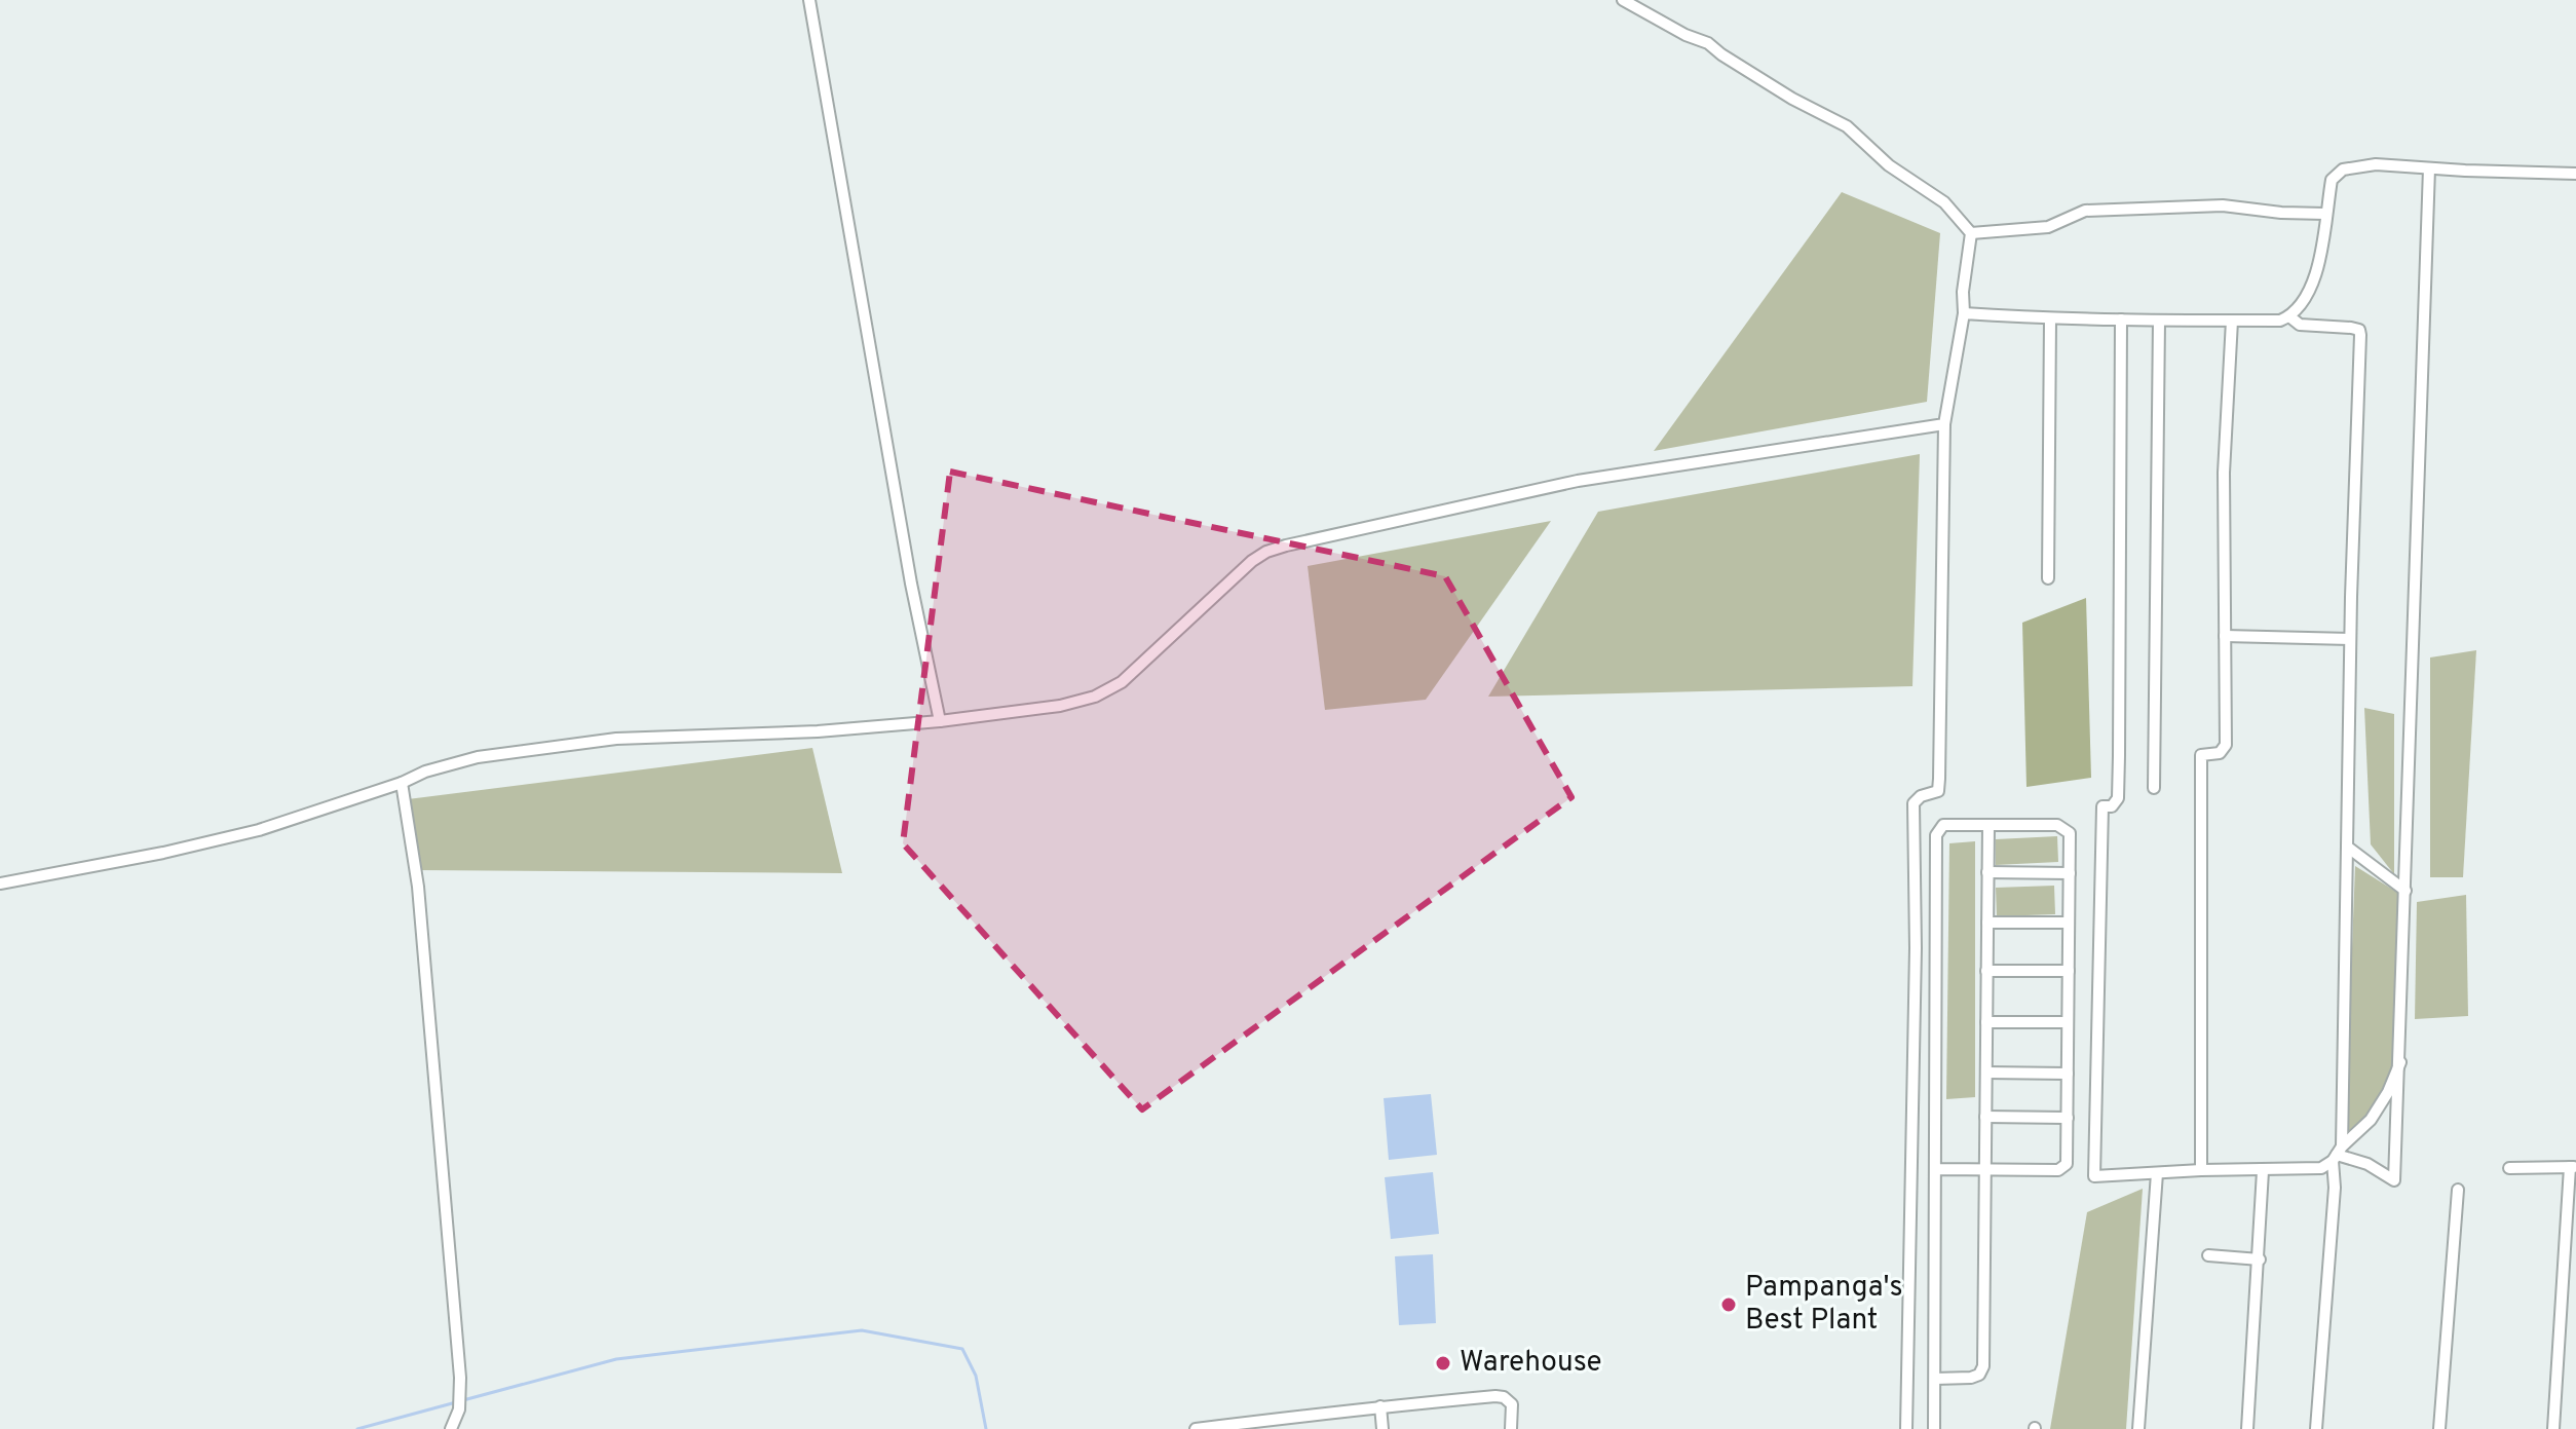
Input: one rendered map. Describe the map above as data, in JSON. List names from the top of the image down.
{
  "places": ["Pampanga's Best Plant", "Warehouse"]
}
